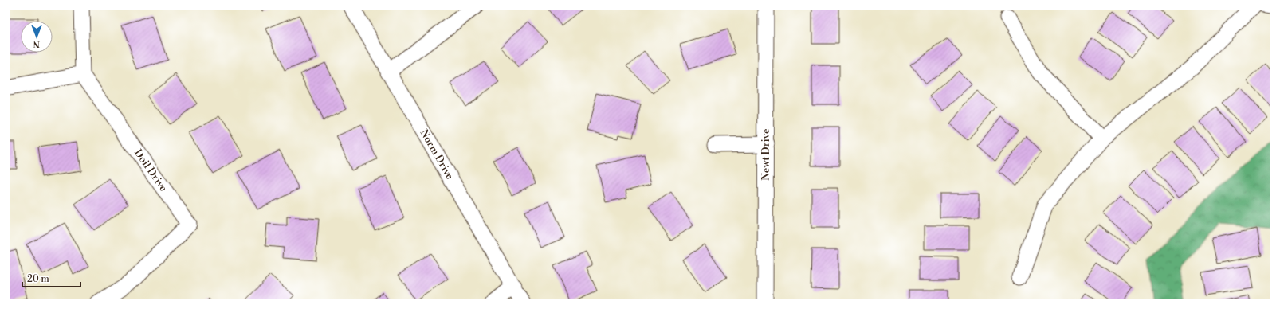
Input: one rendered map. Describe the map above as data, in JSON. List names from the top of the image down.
{
  "streets": {
    "street": ["Norm Drive", "Newt Drive", "Doil Drive"]
  },
  "scale_bar": "20 m",
  "north": "bottom"
}
